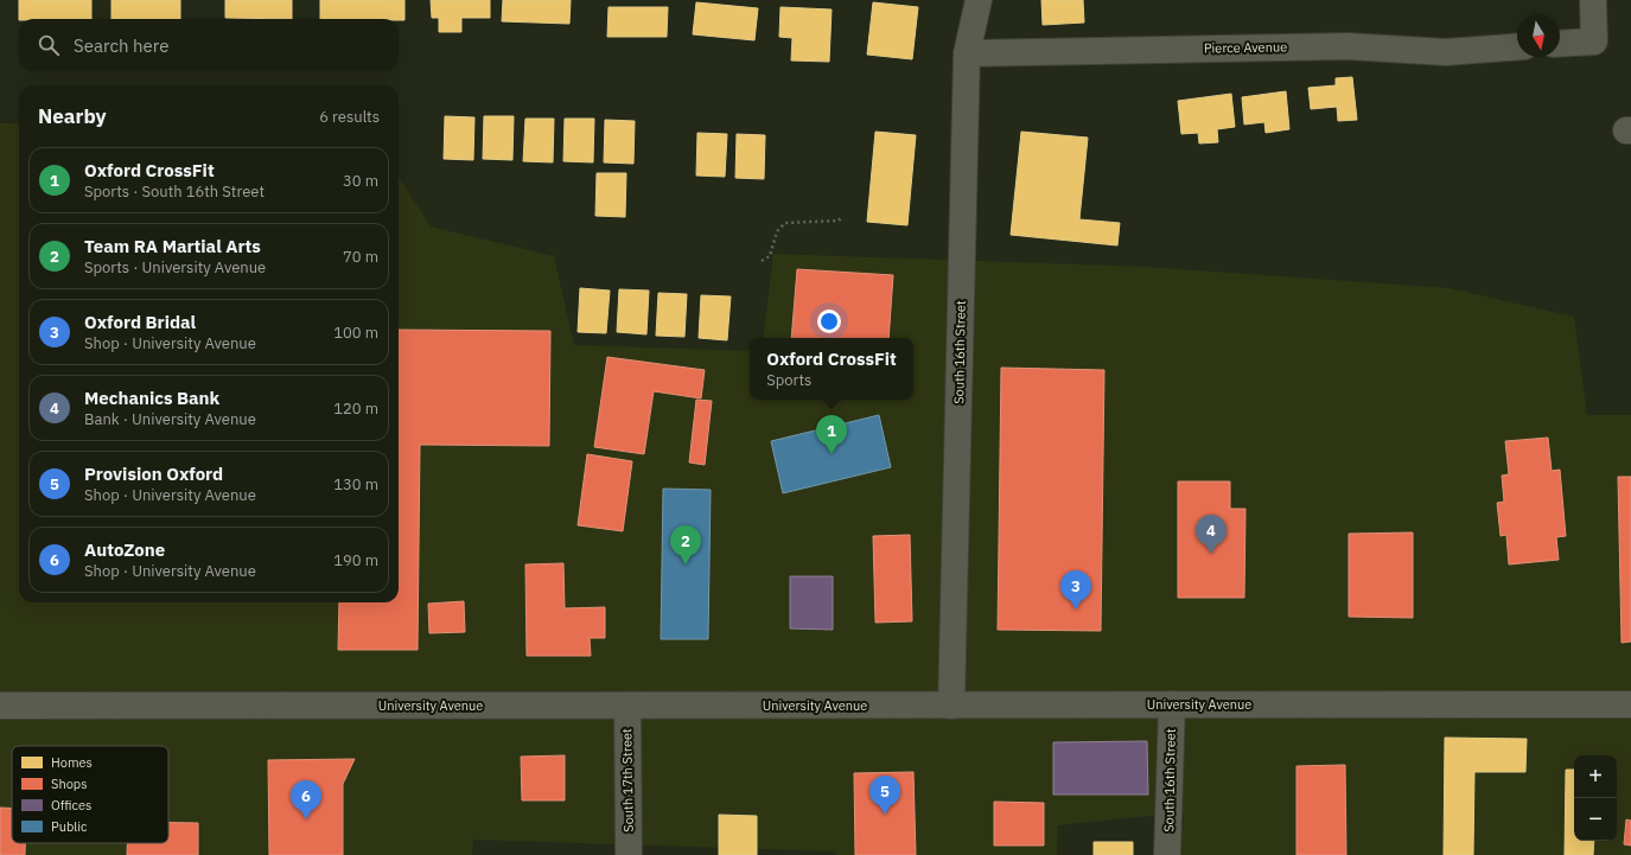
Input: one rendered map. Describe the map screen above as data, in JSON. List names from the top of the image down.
{
  "streets": {
    "street": [
      "Pierce Avenue",
      "South 16th Street",
      "University Avenue",
      "South 17th Street"
    ]
  },
  "crossings": [
    ["Pierce Avenue", "South 16th Street"],
    ["South 16th Street", "University Avenue"],
    ["University Avenue", "South 17th Street"]
  ],
  "legend": [
    "Homes",
    "Shops",
    "Offices",
    "Public"
  ],
  "north": "bottom",
  "page": {
    "search": "Search here",
    "heading": ["Nearby", "6 results"],
    "list": [
      {
        "mark": "1",
        "name": "Oxford CrossFit",
        "note": "Sports · South 16th Street",
        "value": "30 m"
      },
      {
        "mark": "2",
        "name": "Team RA Martial Arts",
        "note": "Sports · University Avenue",
        "value": "70 m"
      },
      {
        "mark": "3",
        "name": "Oxford Bridal",
        "note": "Shop · University Avenue",
        "value": "100 m"
      },
      {
        "mark": "4",
        "name": "Mechanics Bank",
        "note": "Bank · University Avenue",
        "value": "120 m"
      },
      {
        "mark": "5",
        "name": "Provision Oxford",
        "note": "Shop · University Avenue",
        "value": "130 m"
      },
      {
        "mark": "6",
        "name": "AutoZone",
        "note": "Shop · University Avenue",
        "value": "190 m"
      }
    ],
    "popup": ["Oxford CrossFit", "Sports"],
    "pins": [
      "1",
      "4",
      "2",
      "3",
      "5",
      "6"
    ],
    "map_buttons": ["+", "−"]
  }
}
